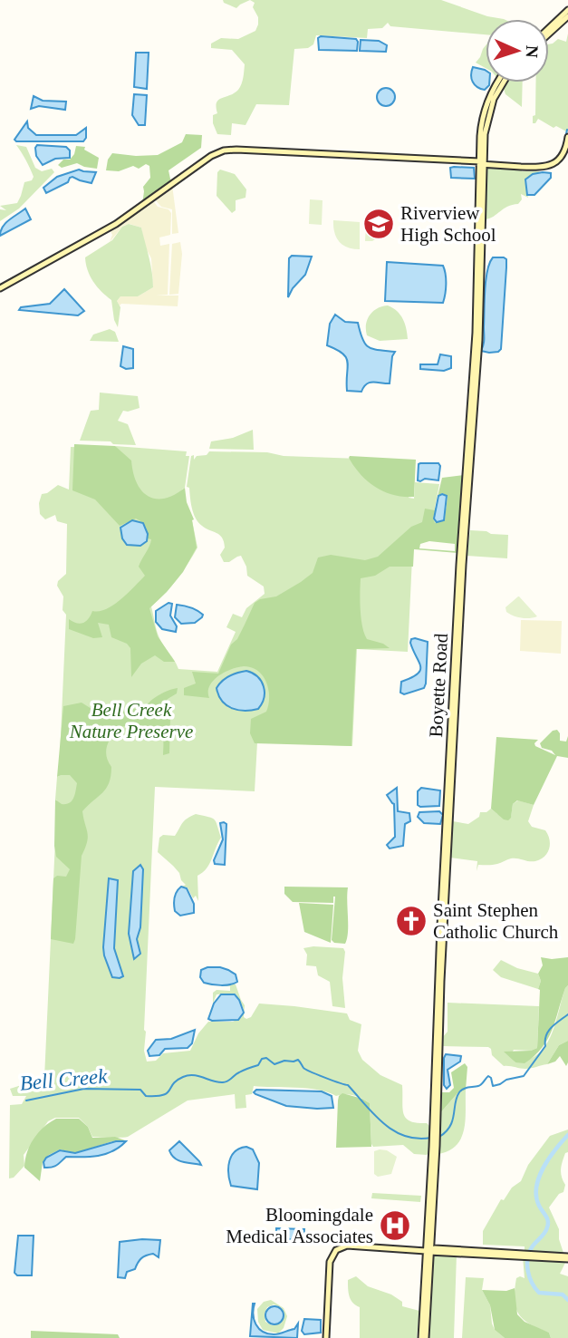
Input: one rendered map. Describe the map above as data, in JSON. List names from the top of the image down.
{
  "streets": {
    "main road": ["Boyette Road"]
  },
  "water": ["Bell Creek"],
  "parks": ["Bell Creek Nature Preserve"],
  "places": {
    "school or university": ["Riverview High School"],
    "church": ["Saint Stephen Catholic Church"],
    "hospital": ["Bloomingdale Medical Associates"]
  },
  "north": "right"
}
